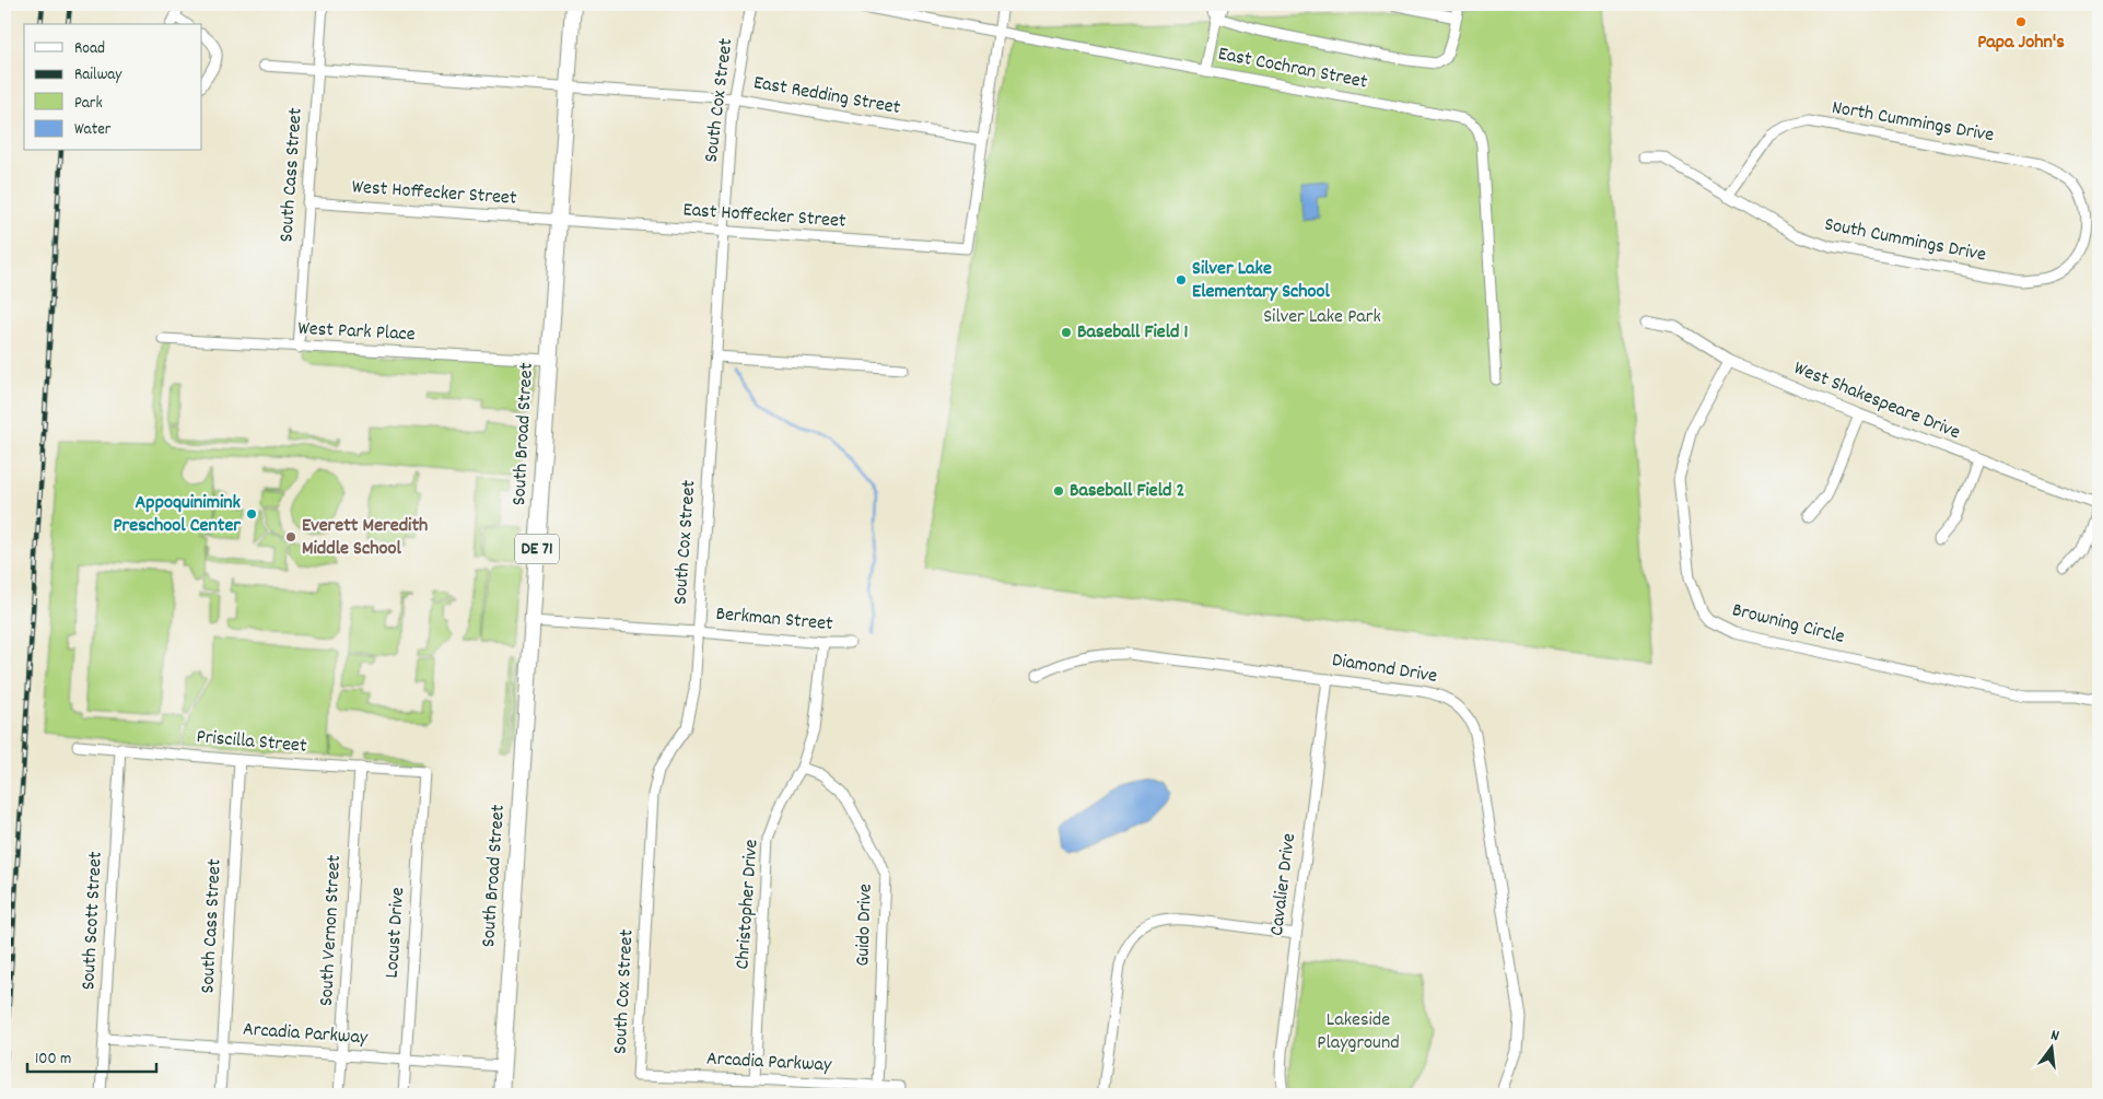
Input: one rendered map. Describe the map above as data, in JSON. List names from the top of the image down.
{
  "streets": {
    "main road": ["South Broad Street", "DE 71"],
    "street": [
      "East Cochran Street",
      "East Redding Street",
      "South Cox Street",
      "North Cummings Drive",
      "South Cass Street",
      "West Hoffecker Street",
      "East Hoffecker Street",
      "South Cummings Drive",
      "West Park Place",
      "West Shakespeare Drive",
      "Berkman Street",
      "Browning Circle",
      "Diamond Drive",
      "Priscilla Street",
      "Cavalier Drive",
      "Christopher Drive",
      "South Scott Street",
      "Guido Drive",
      "South Vernon Street",
      "Locust Drive",
      "Arcadia Parkway"
    ]
  },
  "crossings": [
    ["East Redding Street", "South Cox Street"],
    ["East Redding Street", "South Cass Street"],
    ["East Redding Street", "East Hoffecker Street"],
    ["East Redding Street", "South Broad Street"],
    ["South Cox Street", "East Hoffecker Street"],
    ["South Cox Street", "Berkman Street"],
    ["South Cox Street", "Arcadia Parkway"],
    ["North Cummings Drive", "South Cummings Drive"],
    ["South Cass Street", "West Hoffecker Street"],
    ["South Cass Street", "West Park Place"],
    ["South Cass Street", "Priscilla Street"],
    ["South Cass Street", "Arcadia Parkway"],
    ["West Hoffecker Street", "East Hoffecker Street"],
    ["West Hoffecker Street", "South Broad Street"],
    ["East Hoffecker Street", "South Broad Street"],
    ["West Park Place", "South Broad Street"],
    ["West Shakespeare Drive", "Browning Circle"],
    ["South Broad Street", "Berkman Street"],
    ["South Broad Street", "Arcadia Parkway"],
    ["Berkman Street", "Christopher Drive"],
    ["Diamond Drive", "Cavalier Drive"],
    ["Priscilla Street", "South Scott Street"],
    ["Priscilla Street", "South Vernon Street"],
    ["Priscilla Street", "Locust Drive"],
    ["Christopher Drive", "Guido Drive"],
    ["Christopher Drive", "Arcadia Parkway"],
    ["South Scott Street", "Arcadia Parkway"],
    ["Guido Drive", "Arcadia Parkway"],
    ["South Vernon Street", "Arcadia Parkway"],
    ["Locust Drive", "Arcadia Parkway"]
  ],
  "parks": ["Silver Lake Park", "Lakeside Playground"],
  "places": [
    "Papa John's",
    "Silver Lake Elementary School",
    "Baseball Field 1",
    "Baseball Field 2",
    "Appoquinimink Preschool Center",
    "Everett Meredith Middle School"
  ],
  "legend": [
    "Road",
    "Railway",
    "Park",
    "Water"
  ],
  "scale_bar": "100 m",
  "north": "top"
}
